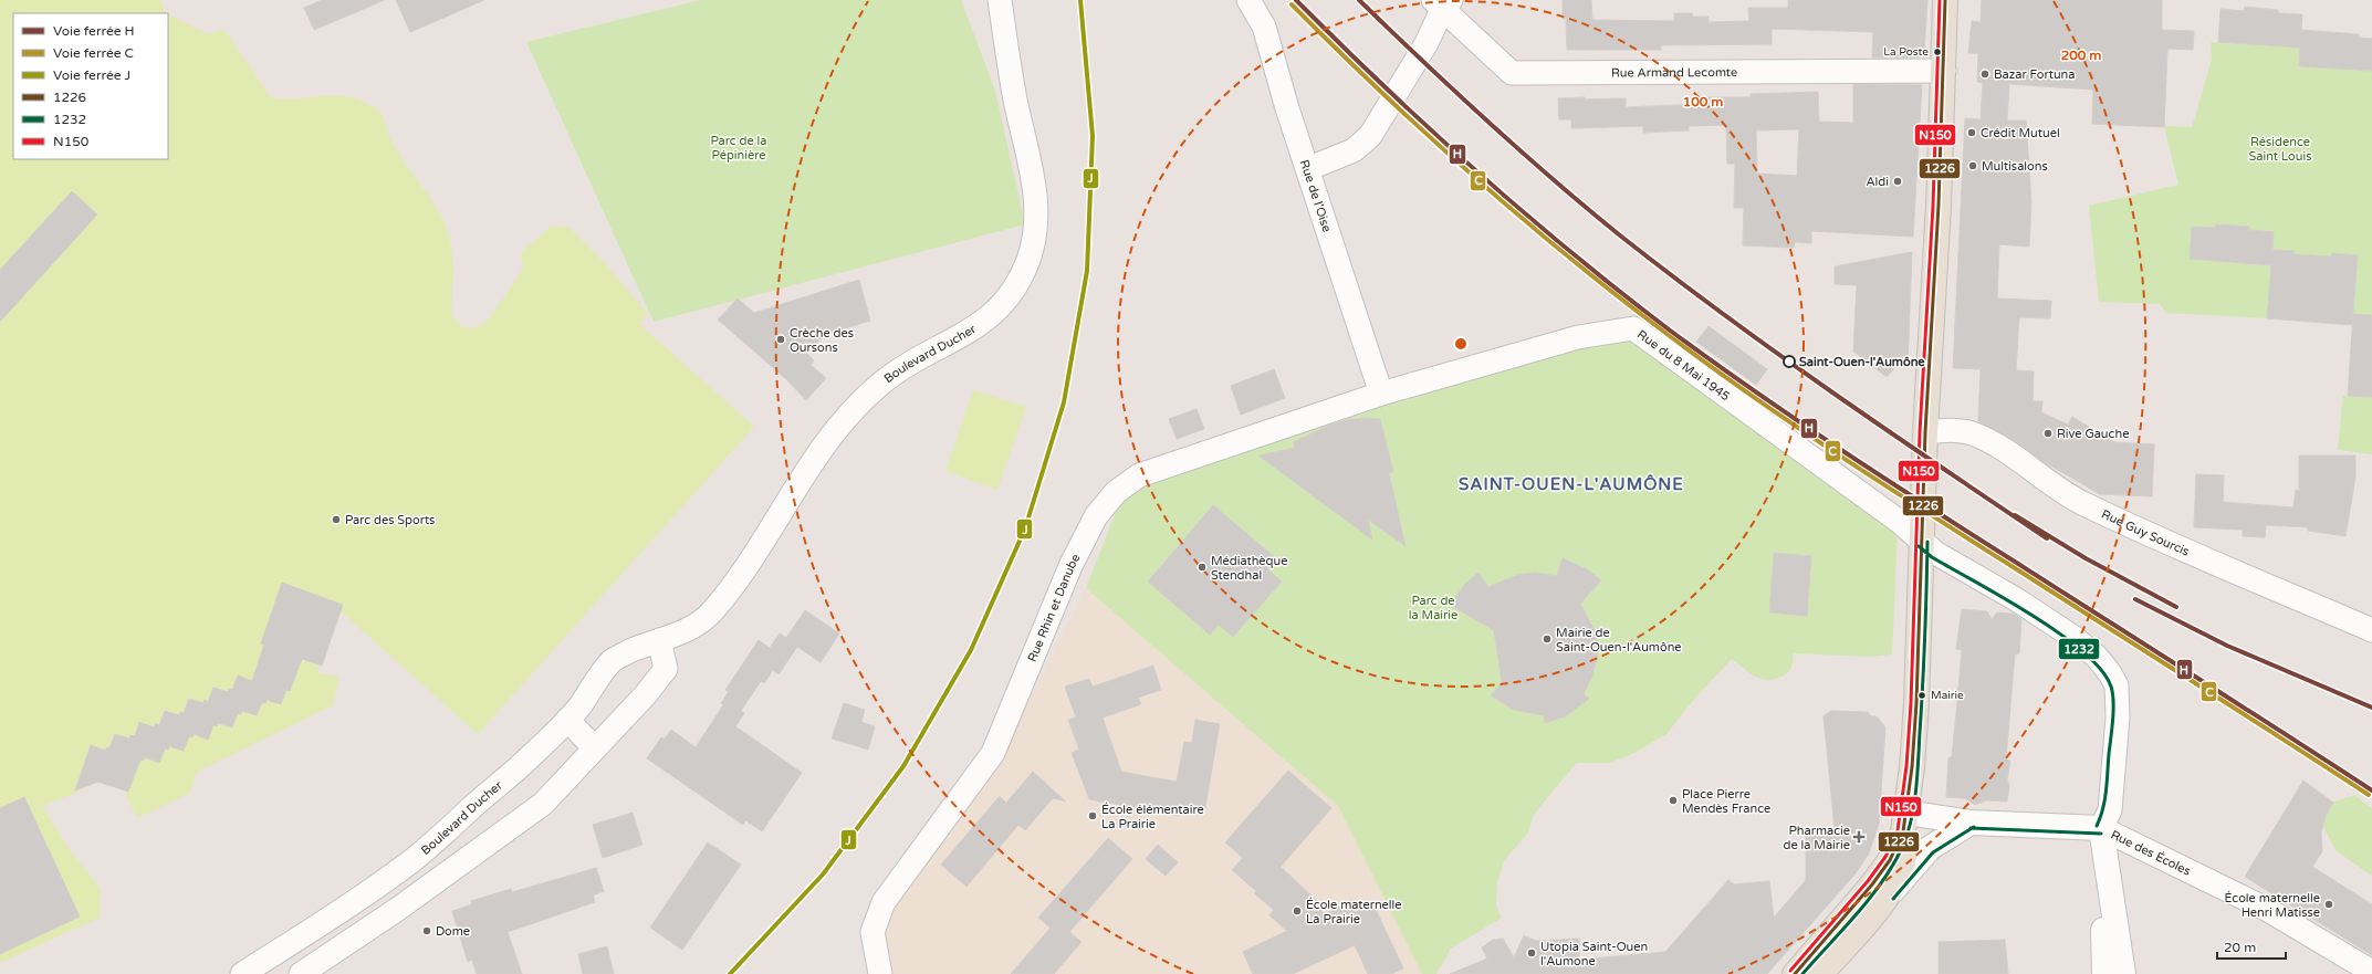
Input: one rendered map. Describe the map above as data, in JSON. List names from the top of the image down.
{
  "streets": {
    "street": [
      "Rue Armand Lecomte",
      "Rue de l'Oise",
      "Boulevard Ducher",
      "Rue du 8 Mai 1945",
      "Rue Guy Sourcis",
      "Rue Rhin et Danube",
      "Rue des Écoles"
    ]
  },
  "crossings": [
    ["Rue de l'Oise", "Rue du 8 Mai 1945"],
    ["Rue de l'Oise", "Rue Rhin et Danube"],
    ["Rue du 8 Mai 1945", "Rue Rhin et Danube"],
    ["Rue du 8 Mai 1945", "Rue des Écoles"]
  ],
  "districts": ["SAINT-OUEN-L'AUMÔNE"],
  "parks": ["Parc de la Pépinière", "Résidence Saint Louis", "Parc de la Mairie"],
  "places": {
    "other": [
      "La Poste",
      "Bazar Fortuna",
      "Crédit Mutuel",
      "Multisalons",
      "Aldi",
      "Crèche des Oursons",
      "Saint-Ouen-l'Aumône",
      "Rive Gauche",
      "Parc des Sports",
      "Médiathèque Stendhal",
      "Mairie de Saint-Ouen-l'Aumône",
      "Mairie",
      "Place Pierre Mendès France",
      "École élémentaire La Prairie",
      "École maternelle Henri Matisse",
      "École maternelle La Prairie",
      "Dome",
      "Utopia Saint-Ouen l'Aumone"
    ],
    "health": ["Pharmacie de la Mairie"]
  },
  "lines": [
    "rail line H",
    "rail line J",
    "transit line 1226",
    "transit line N150",
    "rail line C",
    "transit line 1232"
  ],
  "legend": [
    "Voie ferrée H",
    "Voie ferrée C",
    "Voie ferrée J",
    "1226",
    "1232",
    "N150"
  ],
  "scale_bar": "20 m",
  "rings": ["200 m", "100 m"]
}
